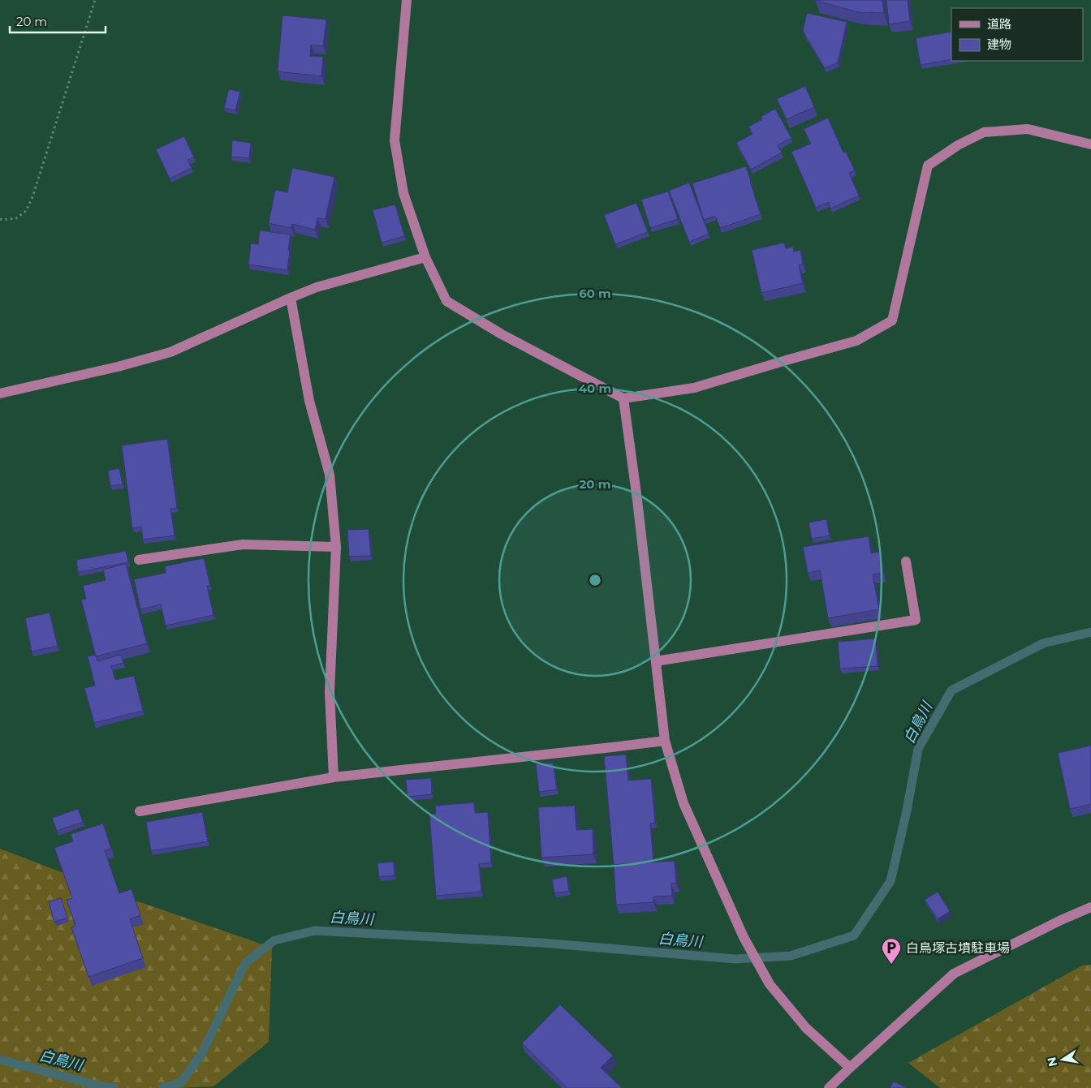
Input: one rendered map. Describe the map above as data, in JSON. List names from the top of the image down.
{
  "water": ["白鳥川"],
  "places": {
    "parking": ["白鳥塚古墳駐車場"]
  },
  "legend": ["道路", "建物"],
  "scale_bar": "20 m",
  "north": "left",
  "rings": ["60 m", "40 m", "20 m"]
}
